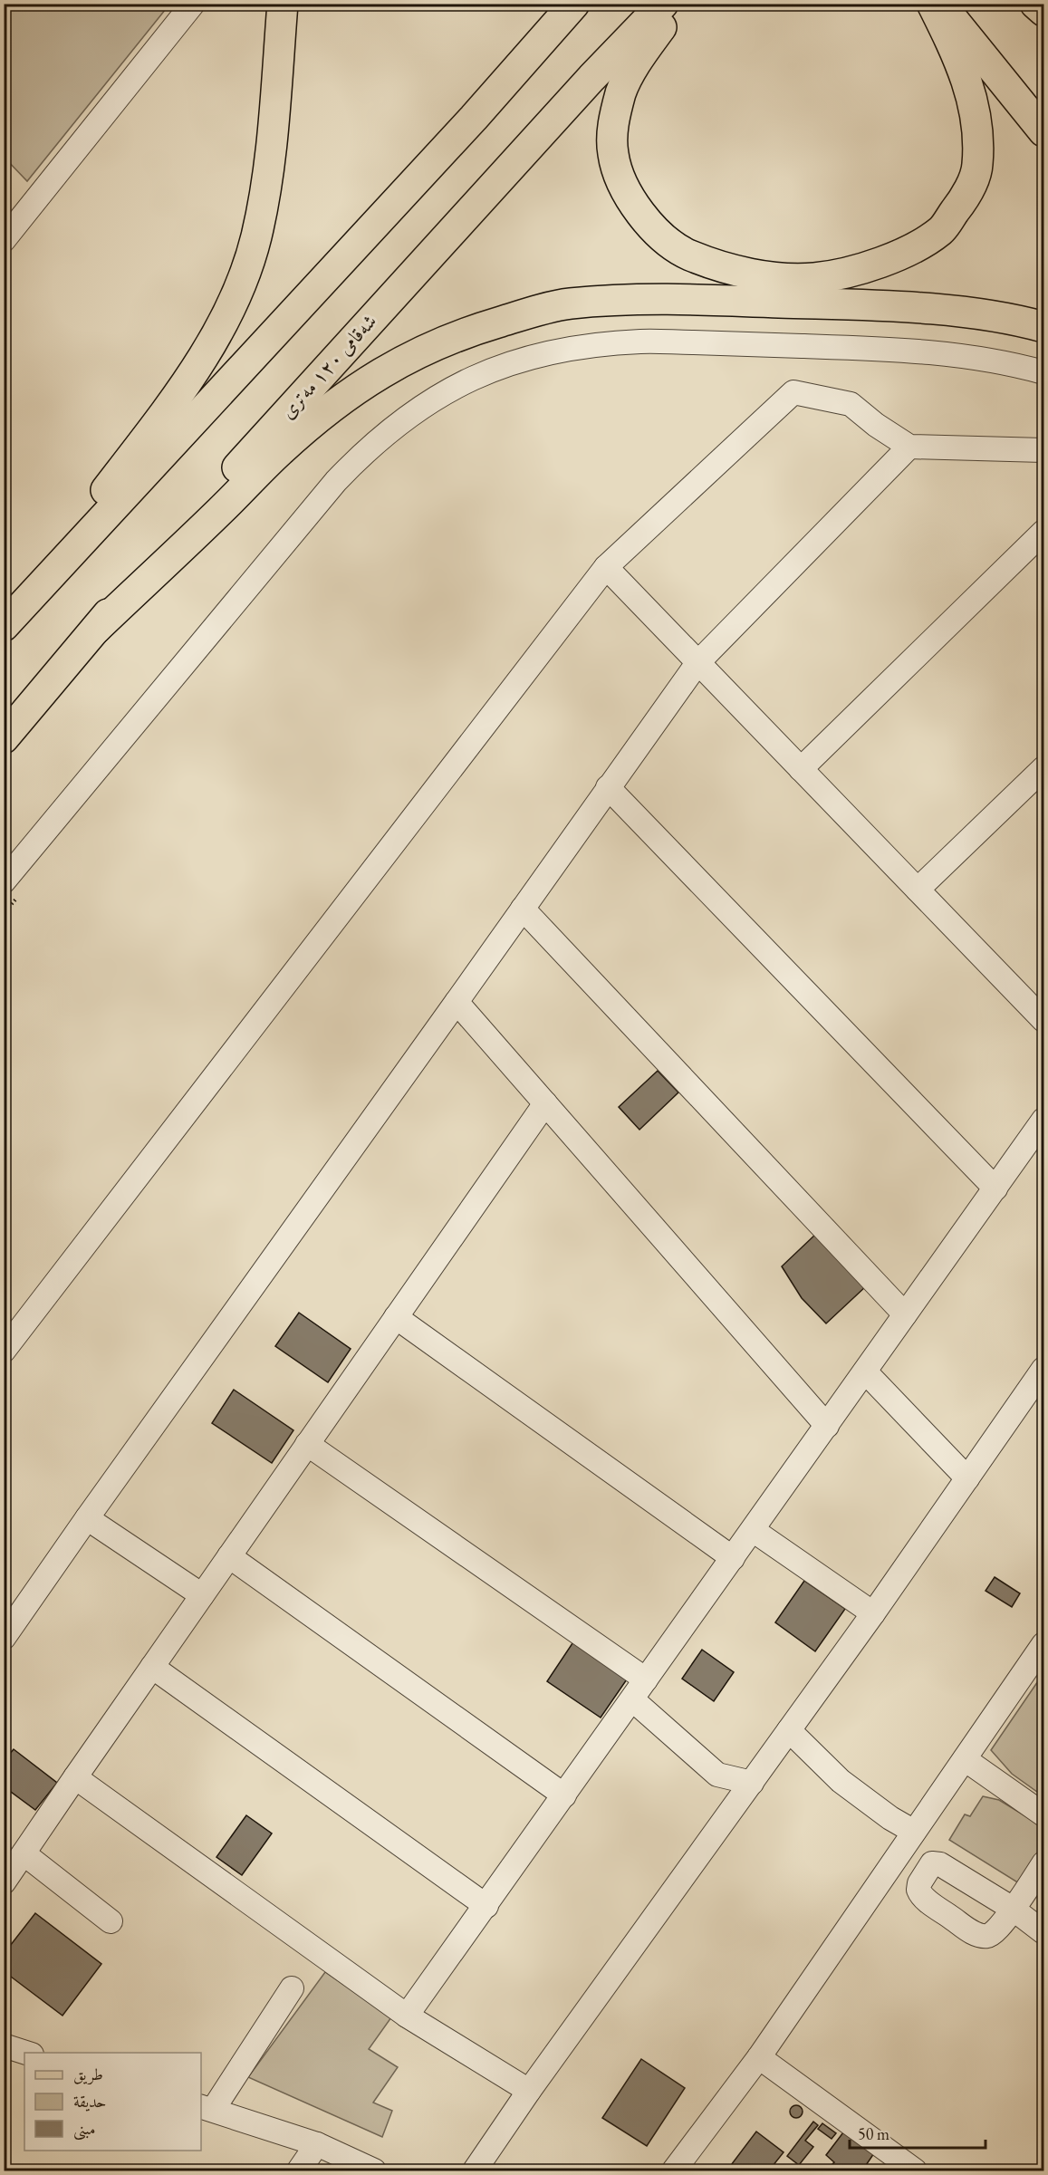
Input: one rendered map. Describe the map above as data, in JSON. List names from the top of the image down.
{
  "streets": {
    "main road": ["شەقامی ١٢٠ مەتری"]
  },
  "legend": ["طريق", "حديقة", "مبنى"],
  "scale_bar": "50 m"
}
